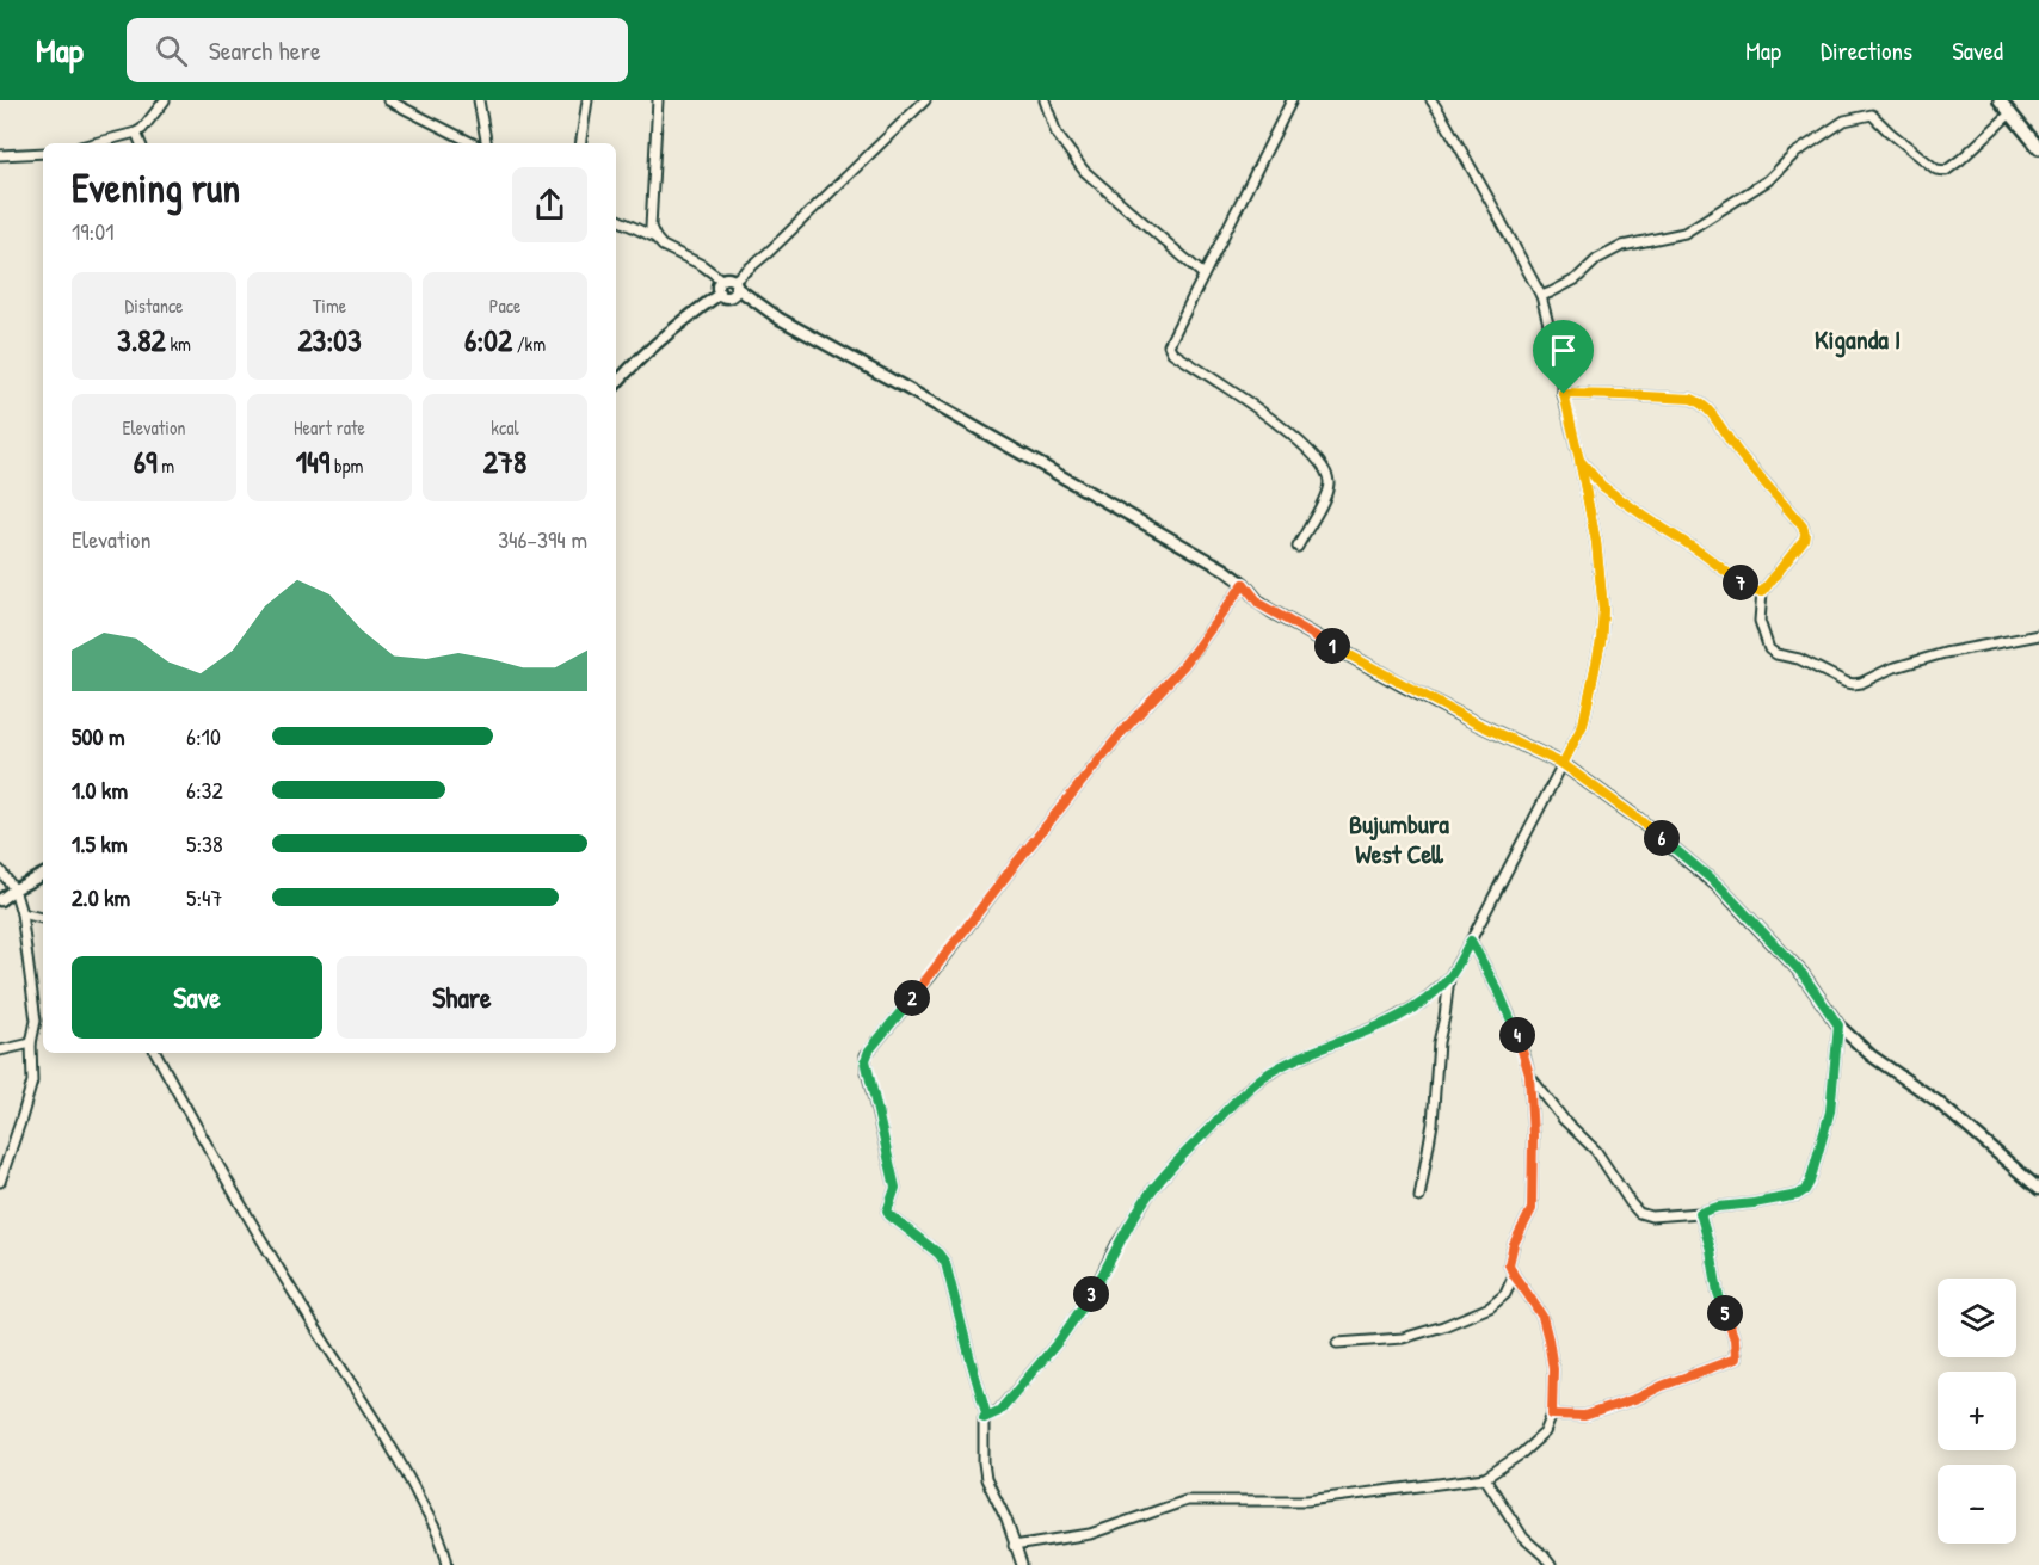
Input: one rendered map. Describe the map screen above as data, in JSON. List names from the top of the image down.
{
  "districts": ["Kiganda I", "Bujumbura West Cell"],
  "page": {
    "header": "Map",
    "search": "Search here",
    "nav": ["Map", "Directions", "Saved"],
    "heading": ["Evening run", "19:01"],
    "stats": [
      ["Distance", "3.82 km"],
      ["Time", "23:03"],
      ["Pace", "6:02 /km"],
      ["Elevation", "69 m"],
      ["Heart rate", "149 bpm"],
      ["kcal", "278"]
    ],
    "chart": ["Elevation", "346–394 m"],
    "pins": [
      "7",
      "1",
      "6",
      "2",
      "4",
      "3",
      "5"
    ],
    "list": [
      {
        "name": "500 m",
        "note": "6:10"
      },
      {
        "name": "1.0 km",
        "note": "6:32"
      },
      {
        "name": "1.5 km",
        "note": "5:38"
      },
      {
        "name": "2.0 km",
        "note": "5:47"
      }
    ],
    "buttons": ["Save", "Share"],
    "map_buttons": ["+", "−"]
  }
}
